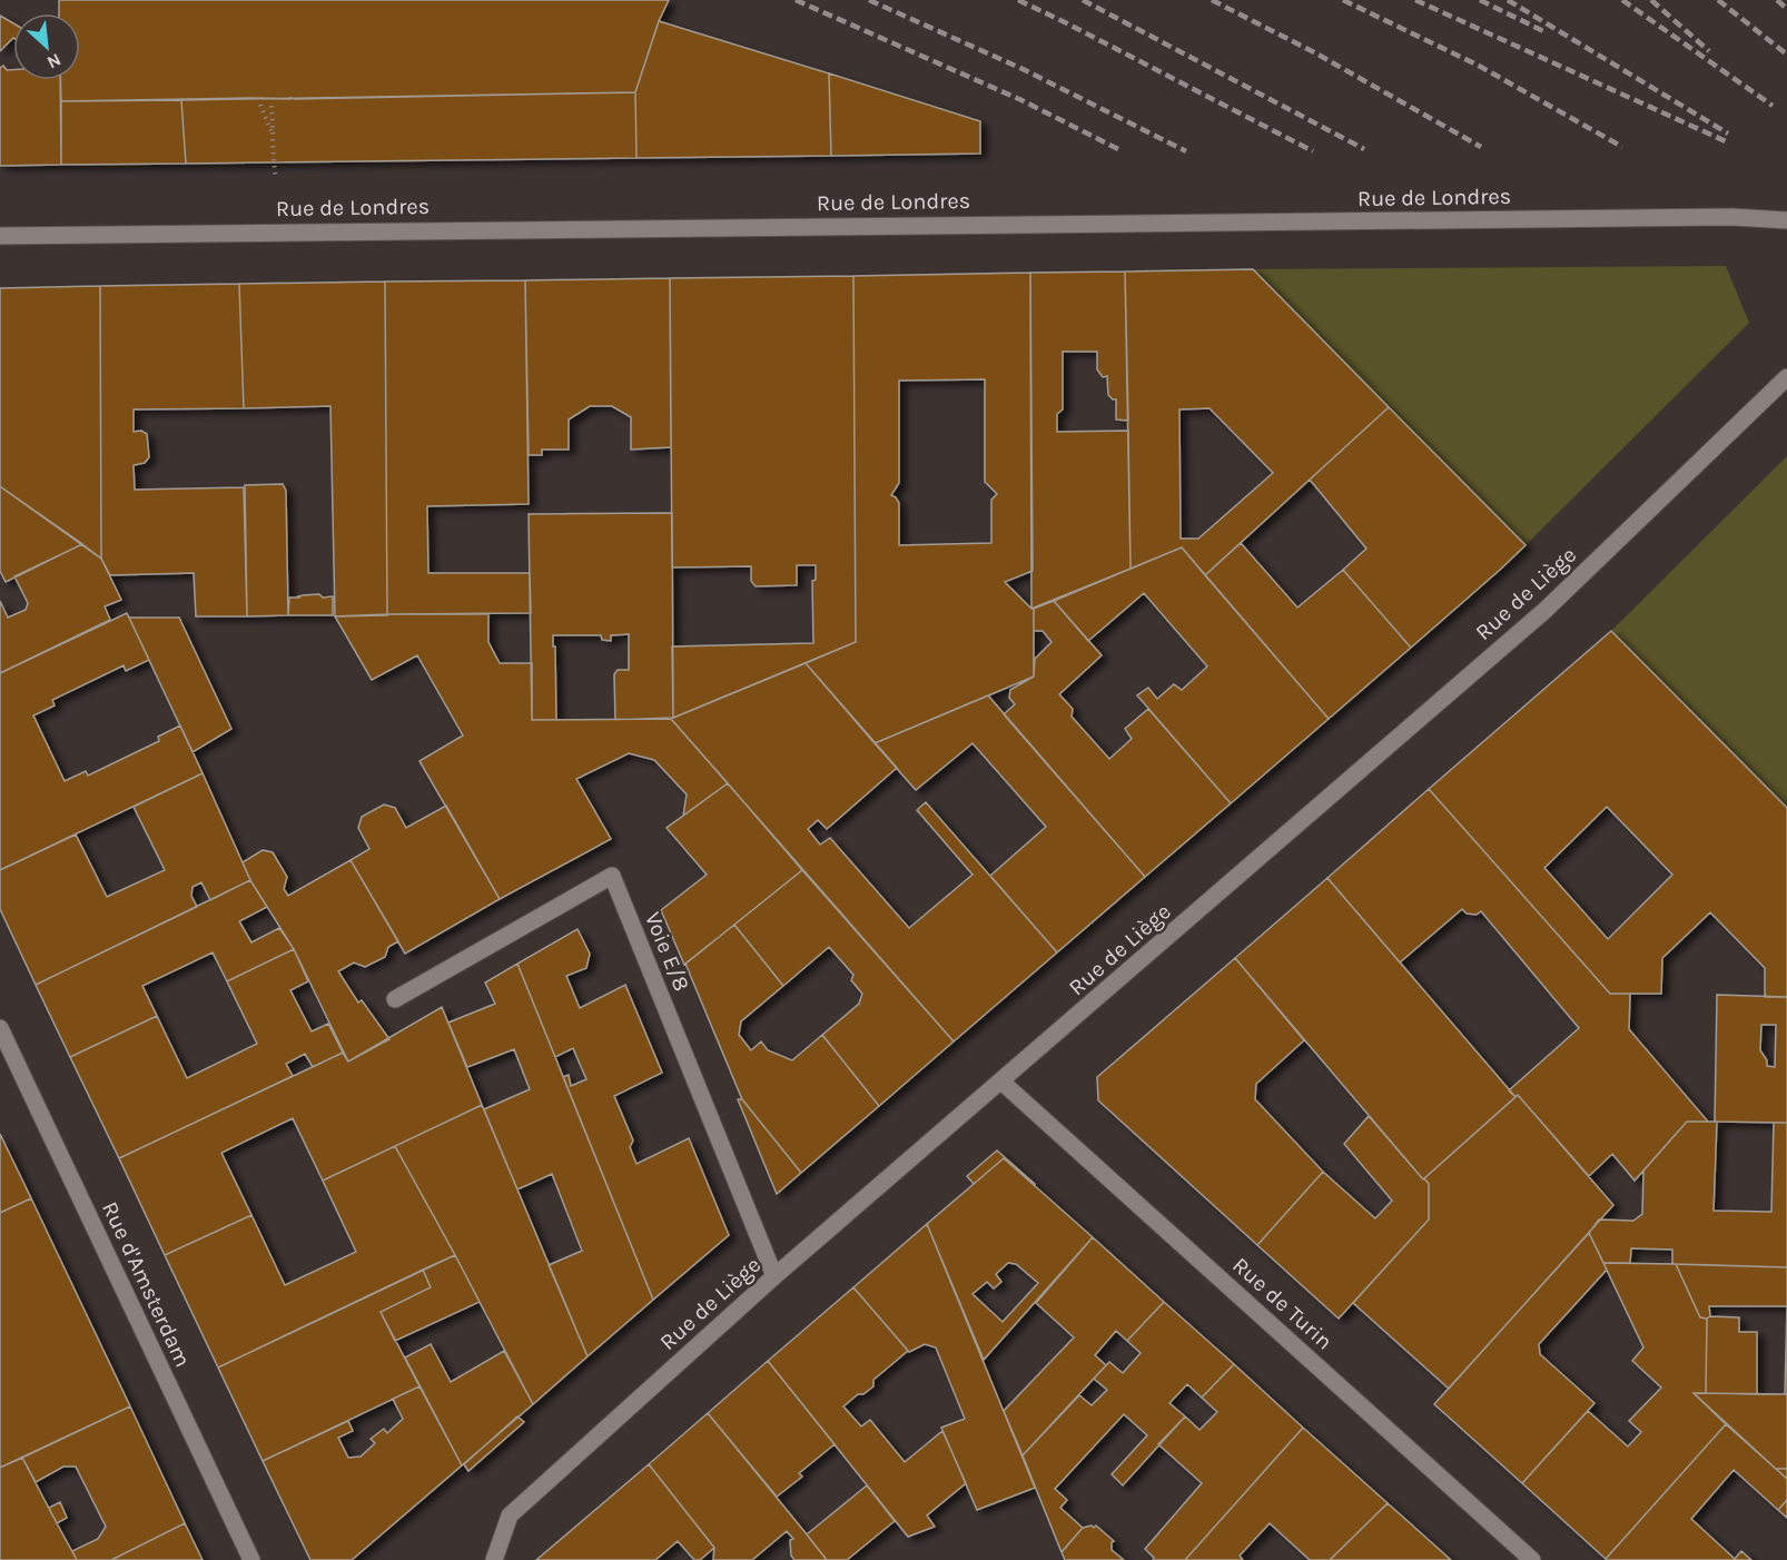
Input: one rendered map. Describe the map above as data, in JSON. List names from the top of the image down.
{
  "streets": {
    "street": [
      "Rue de Londres",
      "Rue de Liège",
      "Voie E/8",
      "Rue d'Amsterdam",
      "Rue de Turin"
    ]
  },
  "crossings": [
    ["Rue de Liège", "Voie E/8"],
    ["Rue de Liège", "Rue de Turin"]
  ],
  "north": "bottom right"
}
